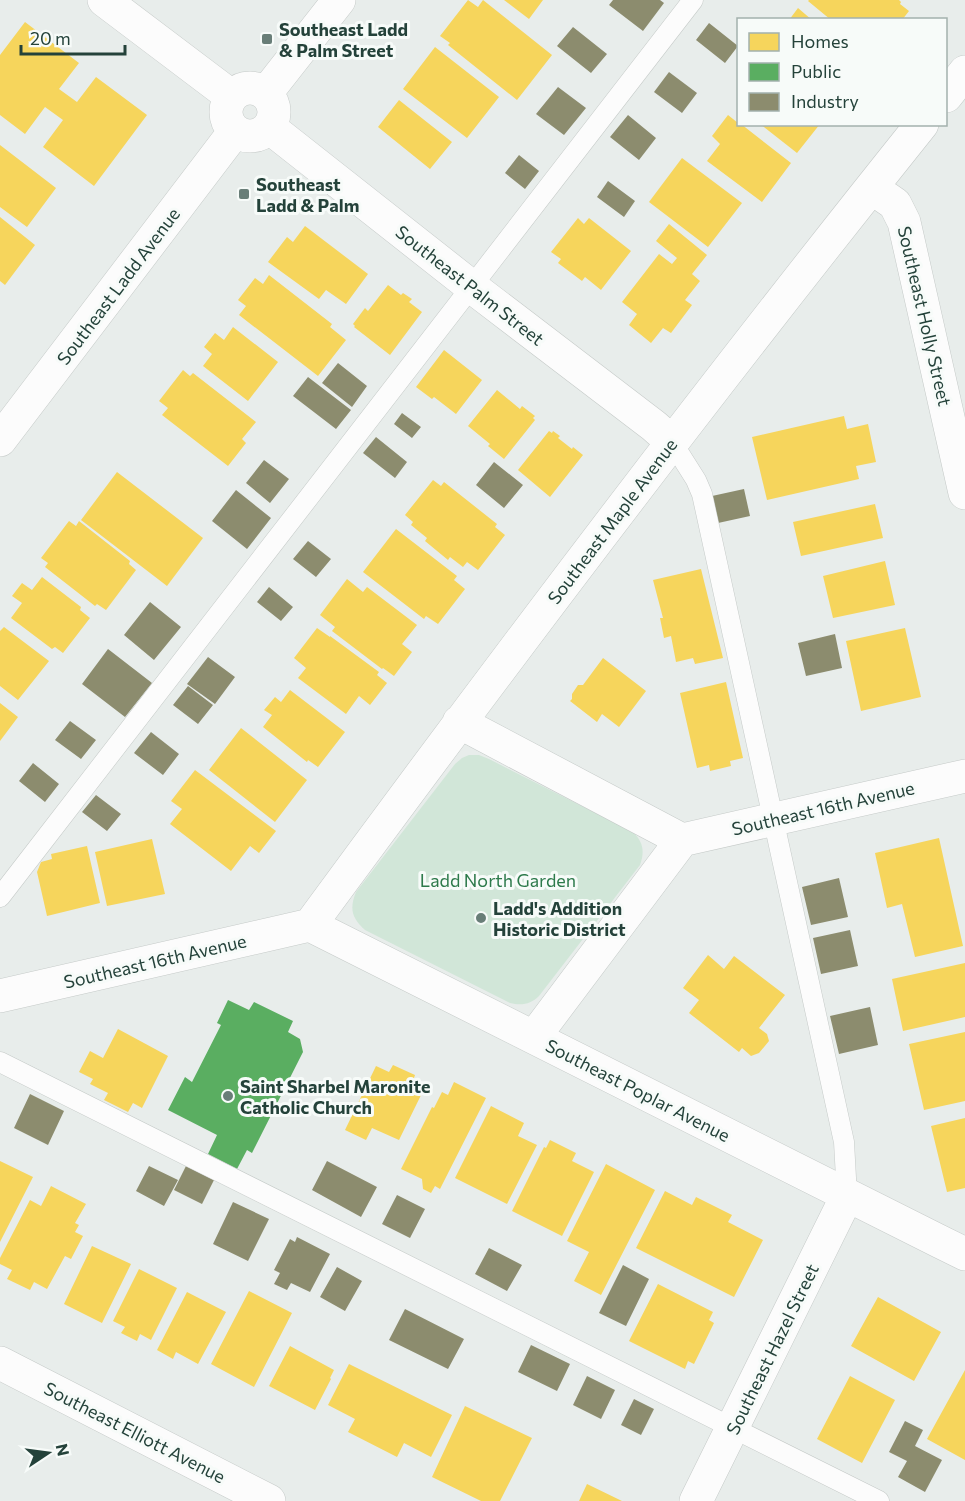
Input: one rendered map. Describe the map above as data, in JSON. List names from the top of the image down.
{
  "streets": {
    "street": [
      "Southeast Palm Street",
      "Southeast Ladd Avenue",
      "Southeast Holly Street",
      "Southeast Maple Avenue",
      "Southeast 16th Avenue",
      "Southeast Poplar Avenue",
      "Southeast Hazel Street",
      "Southeast Elliott Avenue"
    ]
  },
  "crossings": [
    ["Southeast Palm Street", "Southeast Ladd Avenue"],
    ["Southeast Palm Street", "Southeast Maple Avenue"],
    ["Southeast Holly Street", "Southeast Maple Avenue"],
    ["Southeast Maple Avenue", "Southeast 16th Avenue"],
    ["Southeast Maple Avenue", "Southeast Poplar Avenue"],
    ["Southeast 16th Avenue", "Southeast Poplar Avenue"],
    ["Southeast Poplar Avenue", "Southeast Hazel Street"]
  ],
  "parks": ["Ladd North Garden"],
  "places": {
    "transit": ["Southeast Ladd & Palm Street", "Southeast Ladd & Palm"],
    "other": ["Ladd's Addition Historic District", "Saint Sharbel Maronite Catholic Church"]
  },
  "legend": ["Homes", "Public", "Industry"],
  "scale_bar": "20 m",
  "north": "right"
}
